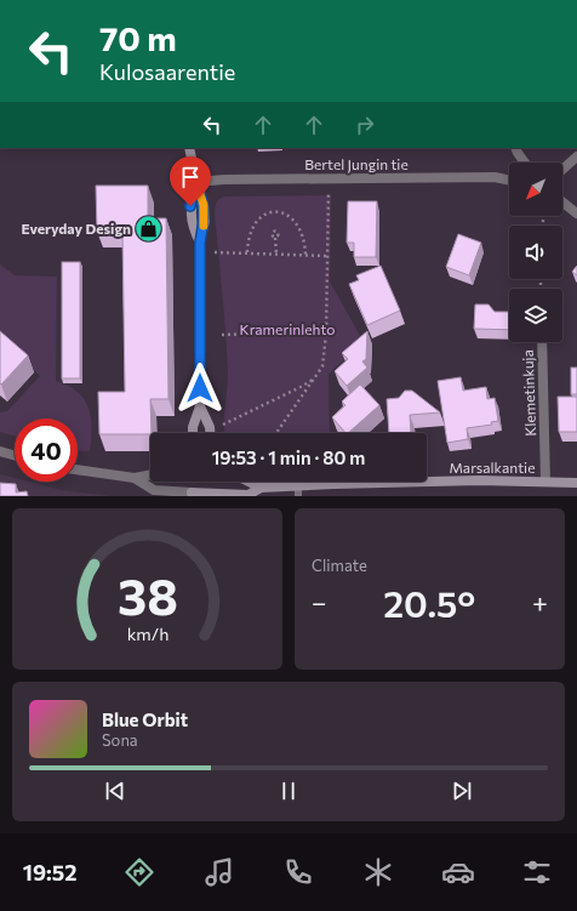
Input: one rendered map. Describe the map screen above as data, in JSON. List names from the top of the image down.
{
  "streets": {
    "street": ["Bertel Jungin tie", "Klemetinkuja", "Marsalkantie"]
  },
  "crossings": [
    ["Klemetinkuja", "Marsalkantie"]
  ],
  "parks": ["Kramerinlehto"],
  "places": {
    "shop": ["Everyday Design"]
  },
  "north": "bottom left",
  "page": {
    "turn": ["70 m", "Kulosaarentie"],
    "limit": "40",
    "trip": "19:53 · 1 min · 80 m",
    "tile": "Climate",
    "heat": ["−", "20.5°", "+"],
    "song": ["Blue Orbit", "Sona"],
    "tabs": "19:52",
    "gauge": ["38", "km/h"]
  }
}
